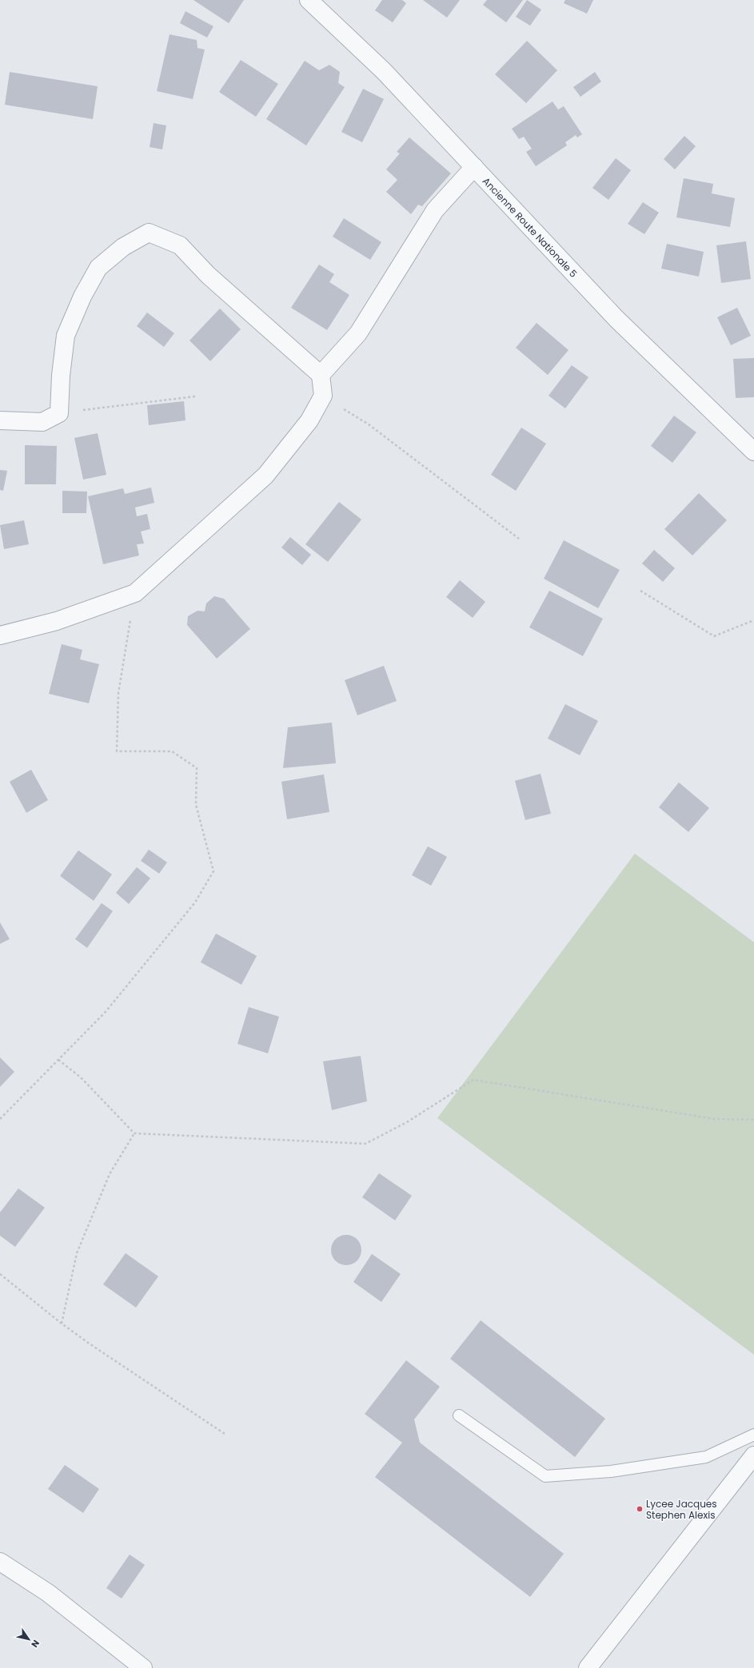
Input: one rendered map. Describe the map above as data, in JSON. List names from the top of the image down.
{
  "streets": {
    "street": ["Ancienne Route Nationale 5"]
  },
  "places": ["Lycee Jacques Stephen Alexis"],
  "north": "bottom right"
}
